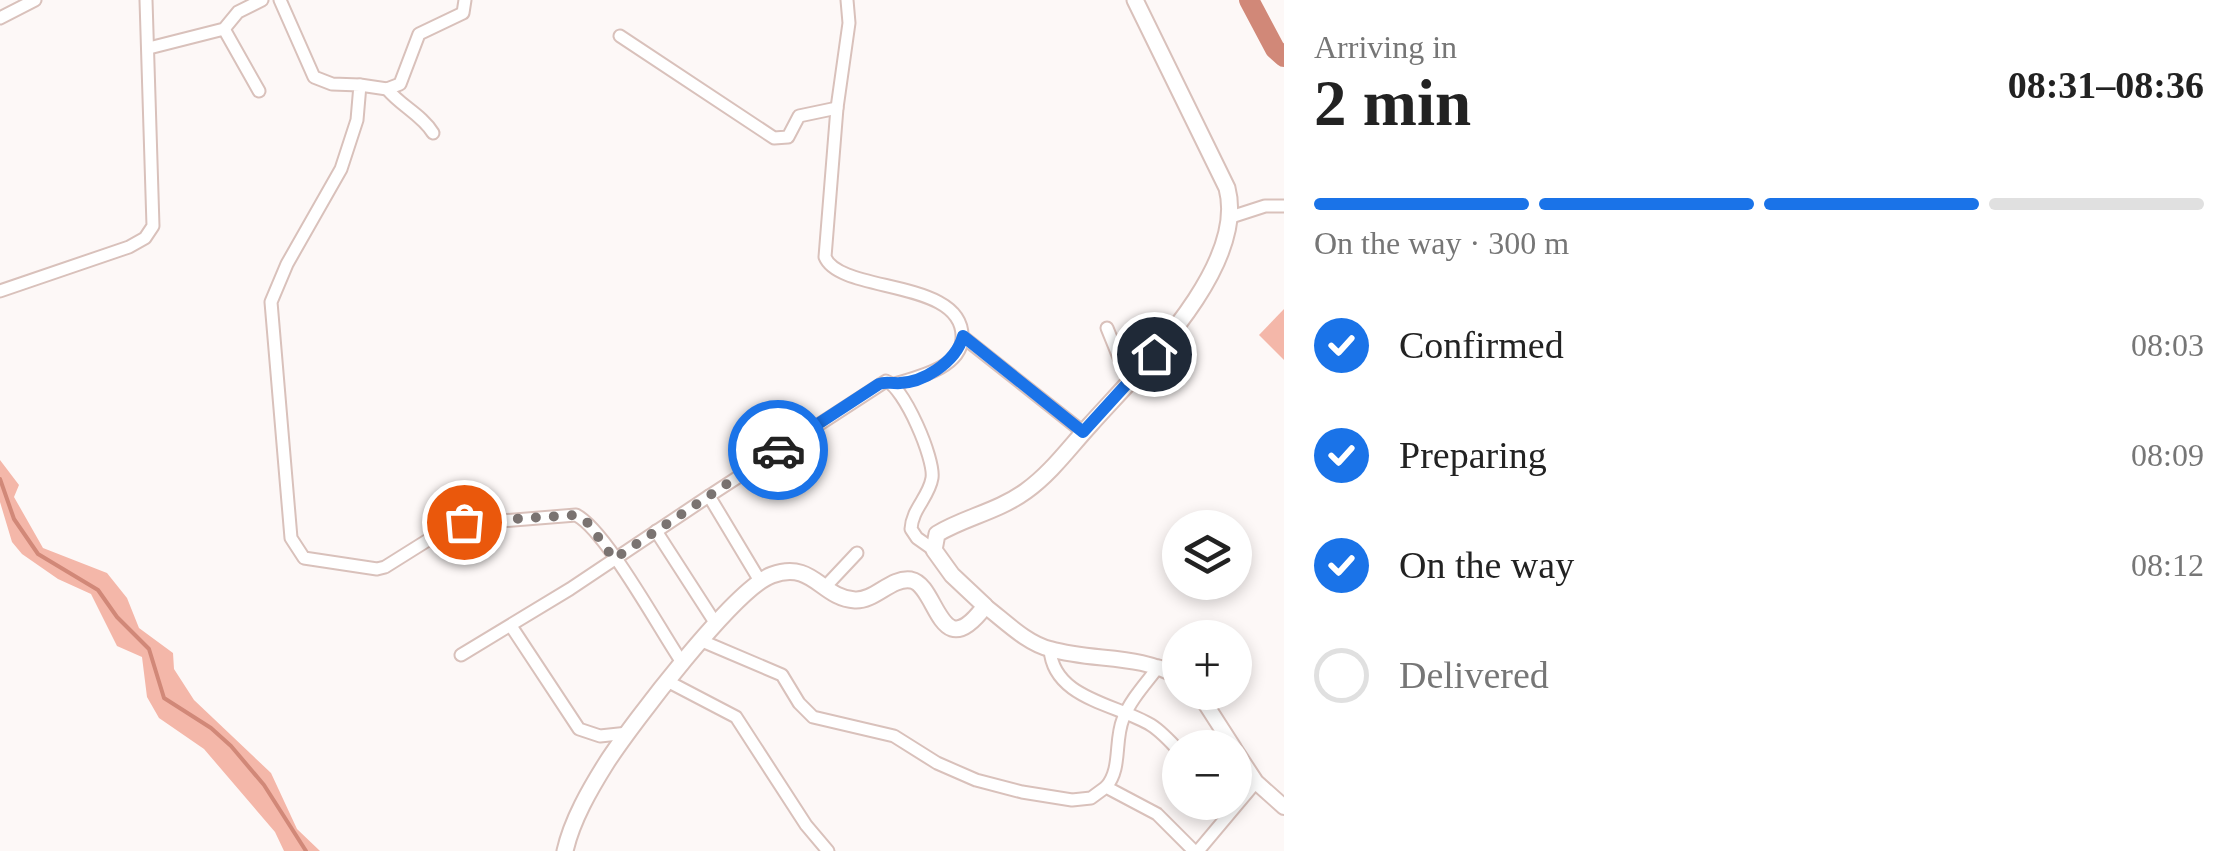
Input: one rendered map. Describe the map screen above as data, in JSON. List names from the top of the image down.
{
  "page": {
    "heading": ["2 min", "Arriving in", "08:31–08:36"],
    "bar": "On the way · 300 m",
    "list": [
      ["Confirmed", "08:03"],
      ["Preparing", "08:09"],
      ["On the way", "08:12"],
      "Delivered"
    ],
    "map_buttons": ["+", "−"]
  }
}
